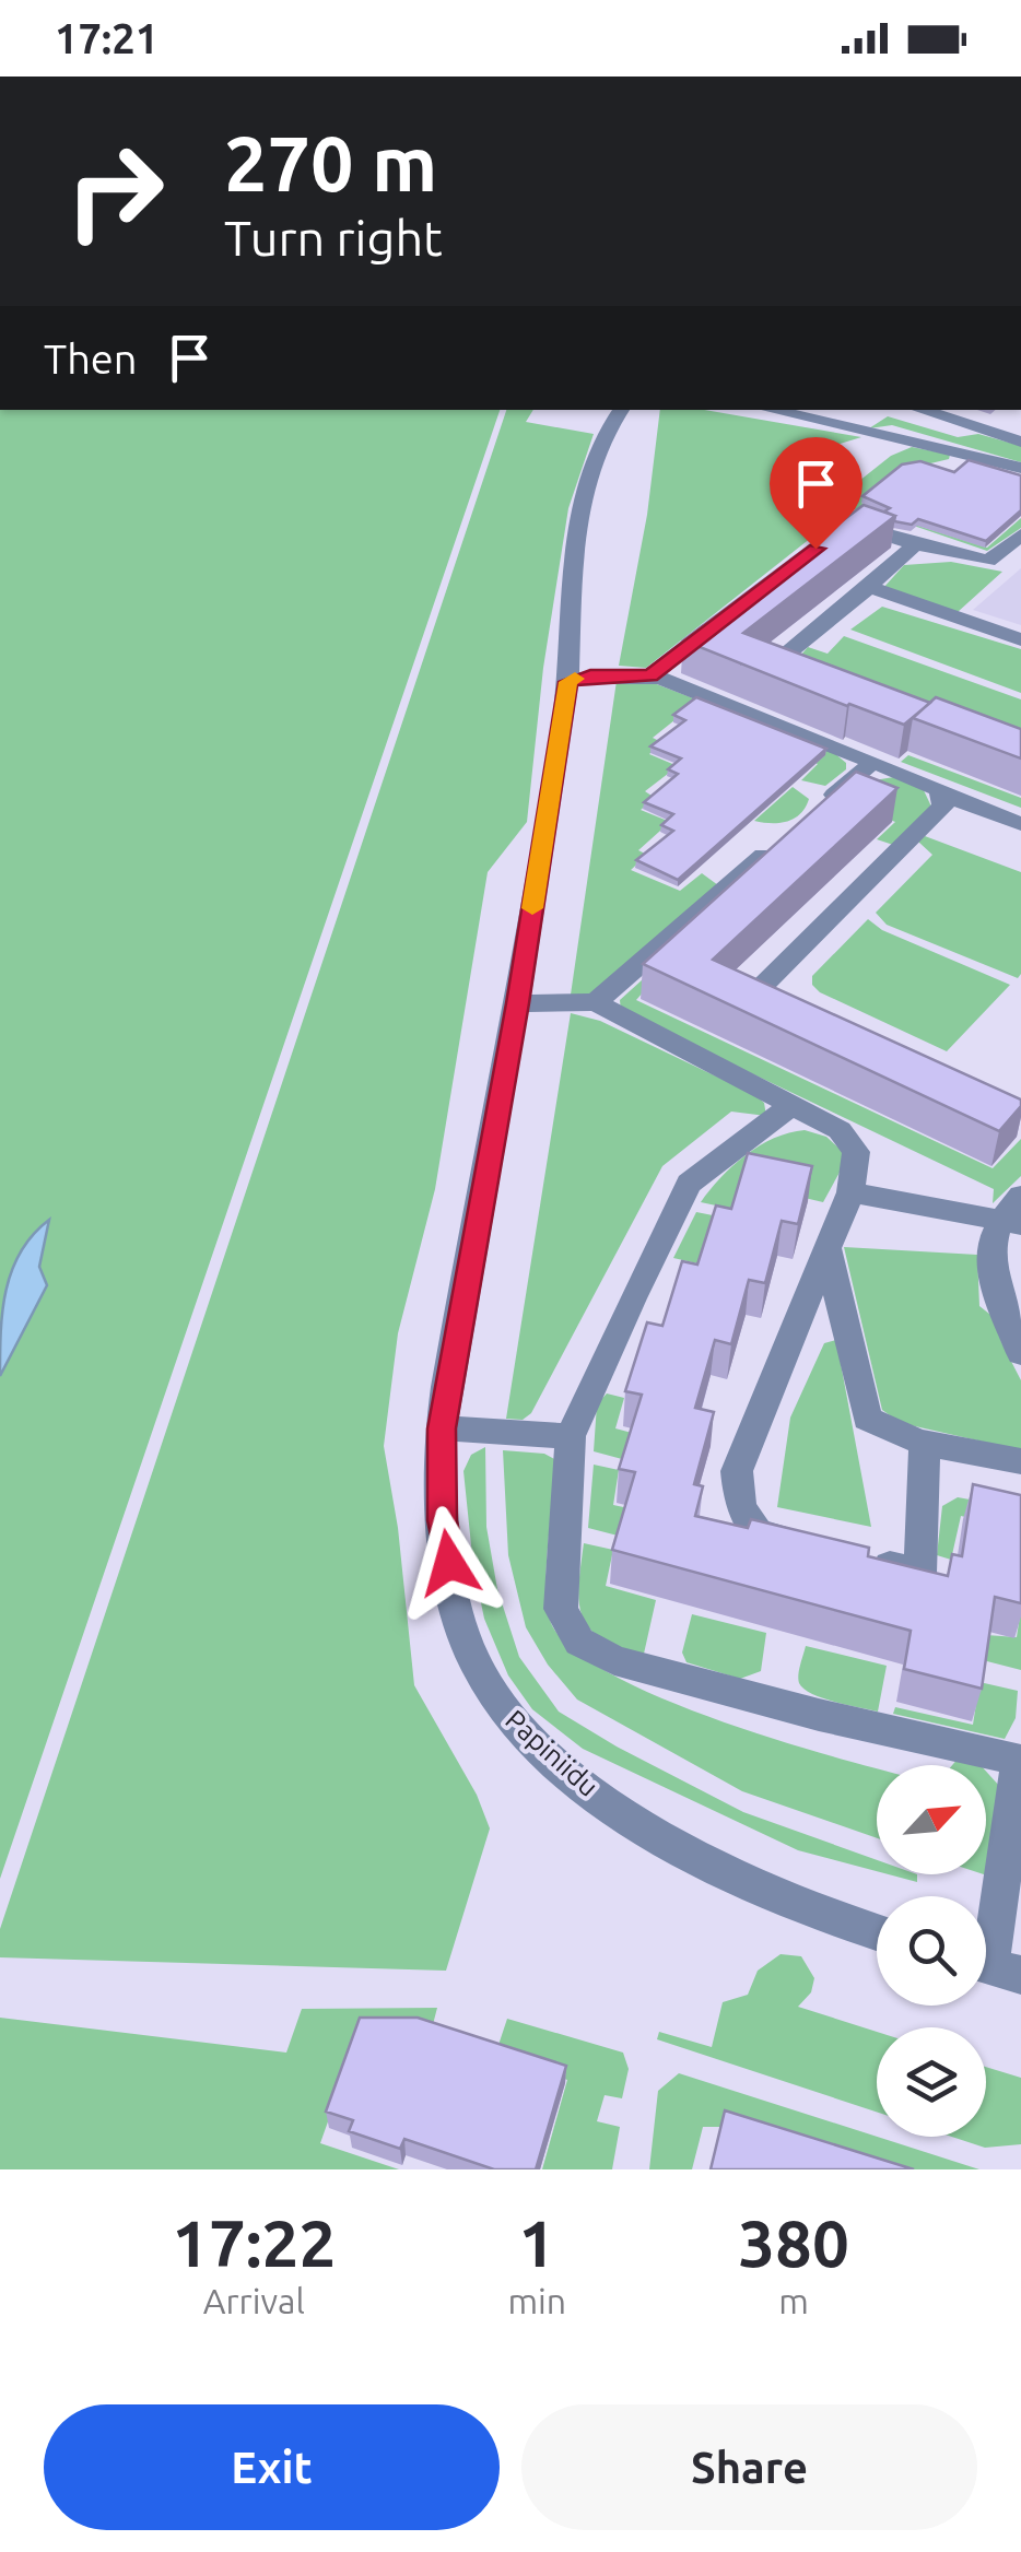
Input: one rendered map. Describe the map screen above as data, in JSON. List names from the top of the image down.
{
  "streets": {
    "street": ["Papiniidu"]
  },
  "north": "top right",
  "page": {
    "status": "17:21",
    "turn": ["270 m", "Turn right"],
    "then": "Then",
    "eta": [
      "17:22",
      "Arrival",
      "1",
      "min",
      "380",
      "m"
    ],
    "buttons": ["Exit", "Share"]
  }
}
